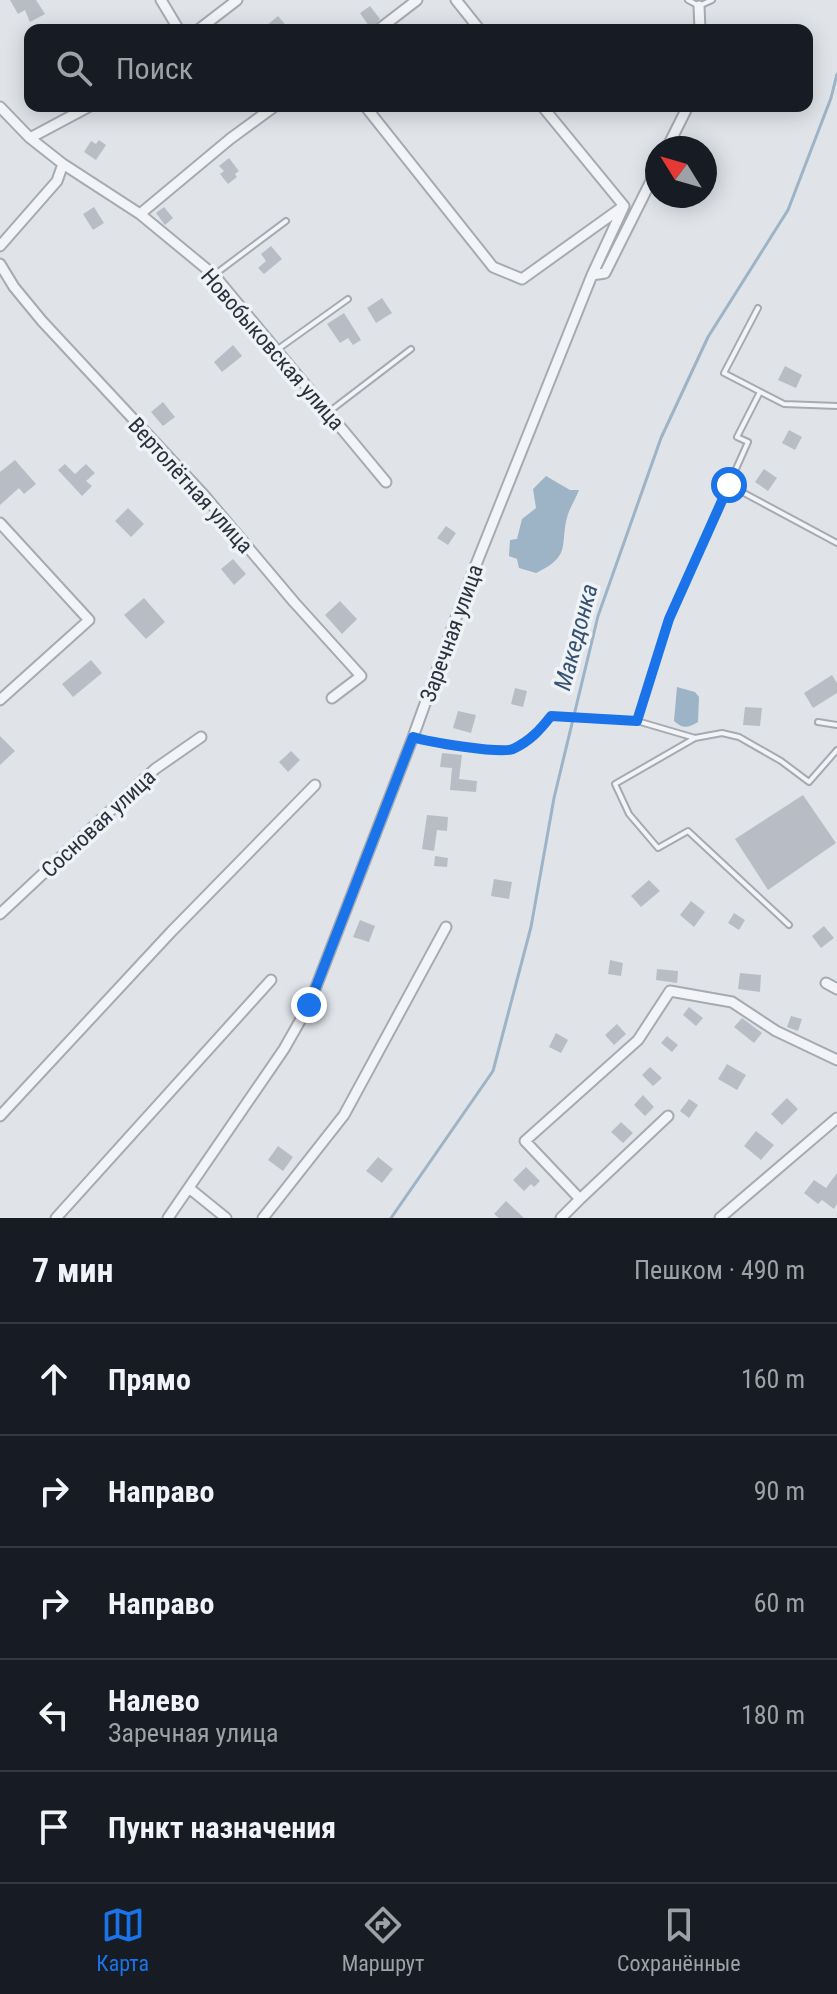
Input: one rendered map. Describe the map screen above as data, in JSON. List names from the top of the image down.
{
  "streets": {
    "street": [
      "Новобыковская улица",
      "Вертолётная улица",
      "Заречная улица",
      "Сосновая улица"
    ]
  },
  "water": ["Македонка"],
  "north": "top left",
  "page": {
    "search": "Поиск",
    "heading": ["7 мин", "Пешком · 490 m"],
    "list": [
      ["Прямо", "160 m"],
      ["Направо", "90 m"],
      ["Направо", "60 m"],
      ["Налево", "Заречная улица", "180 m"],
      "Пункт назначения"
    ],
    "nav": ["Карта", "Маршрут", "Сохранённые"]
  }
}
